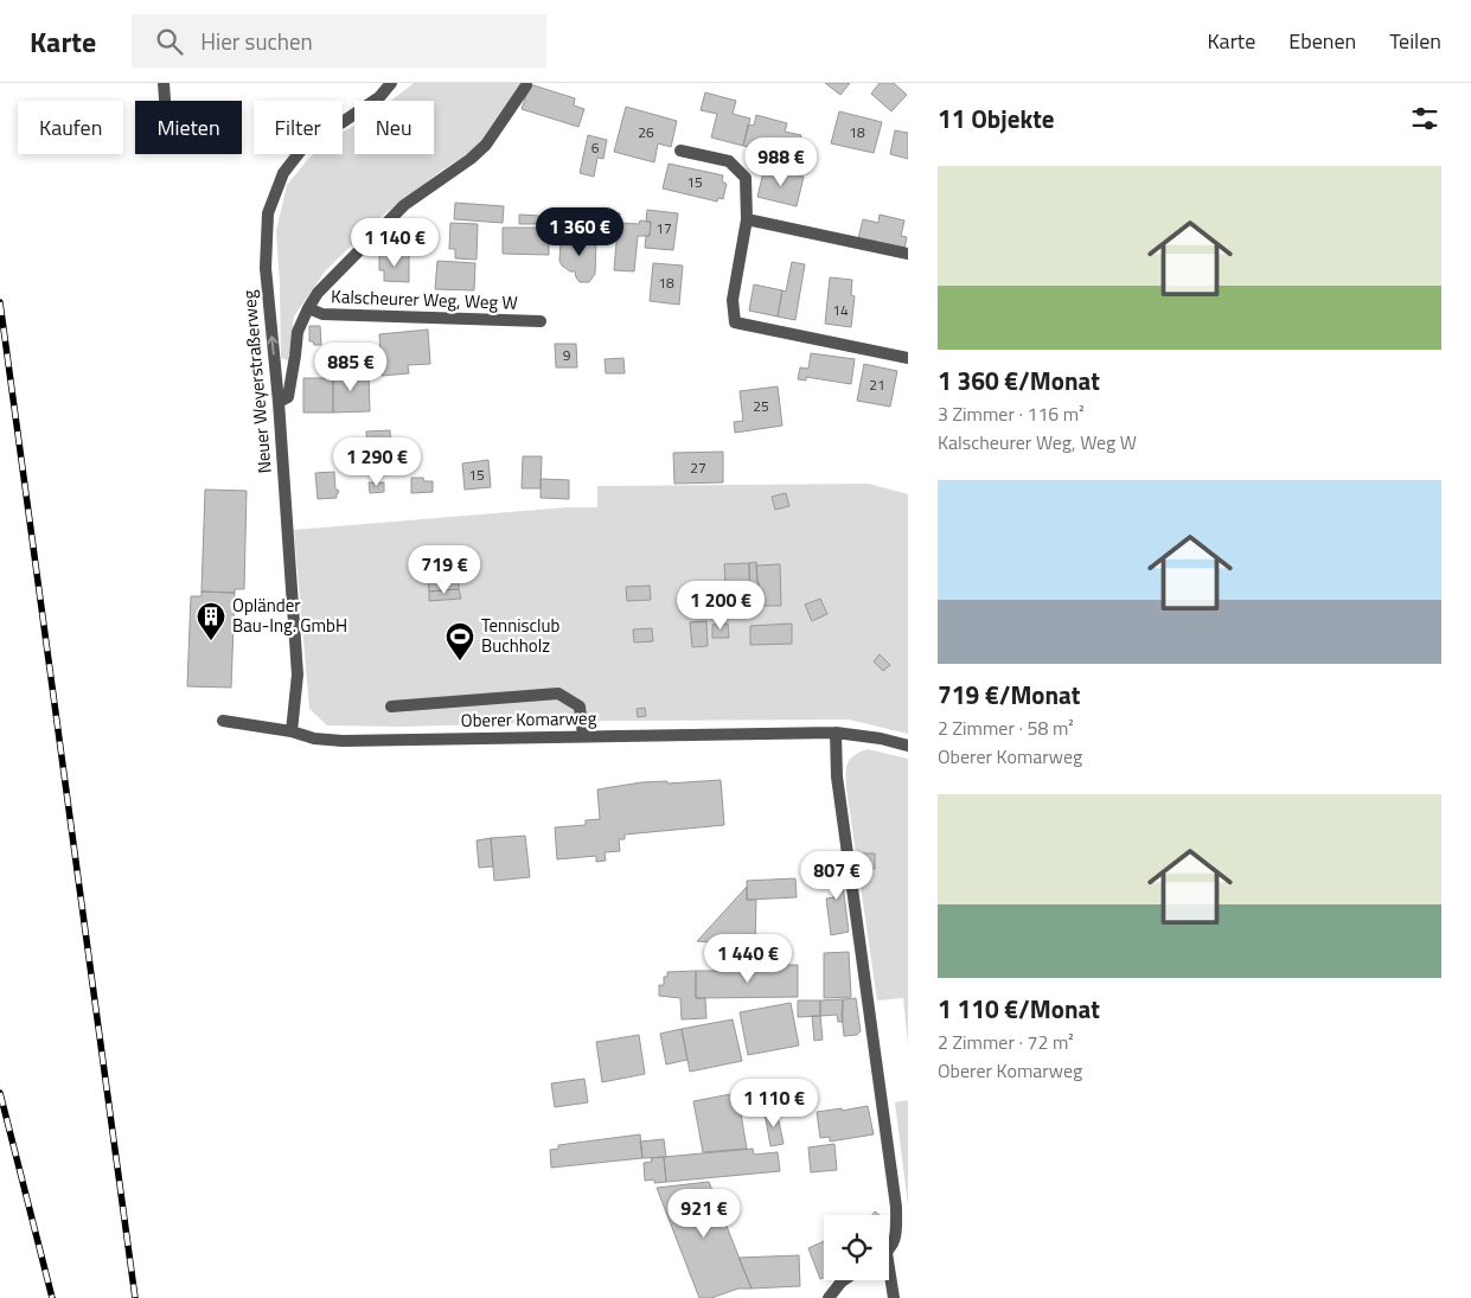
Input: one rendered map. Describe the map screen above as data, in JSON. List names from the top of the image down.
{
  "streets": {
    "street": ["Kalscheurer Weg, Weg W", "Neuer Weyerstraßerweg", "Oberer Komarweg"]
  },
  "crossings": [
    ["Neuer Weyerstraßerweg", "Oberer Komarweg"]
  ],
  "one_way": ["Neuer Weyerstraßerweg"],
  "places": {
    "building": ["Opländer Bau-Ing. GmbH"],
    "sports": ["Tennisclub Buchholz"]
  },
  "house_numbers": [
    "26",
    "18",
    "6",
    "15",
    "17",
    "18",
    "14",
    "9",
    "21",
    "25",
    "27",
    "15"
  ],
  "page": {
    "header": "Karte",
    "search": "Hier suchen",
    "nav": ["Karte", "Ebenen", "Teilen"],
    "heading": "11 Objekte",
    "chip": [
      "Kaufen",
      "Mieten",
      "Filter",
      "Neu"
    ],
    "price": [
      "988 €",
      "1 360 €",
      "1 140 €",
      "885 €",
      "1 290 €",
      "719 €",
      "1 200 €",
      "807 €",
      "1 440 €",
      "1 110 €",
      "921 €"
    ],
    "list": [
      {
        "name": "1 360 €/Monat",
        "note": "3 Zimmer · 116 m² · Kalscheurer Weg, Weg W"
      },
      {
        "name": "719 €/Monat",
        "note": "2 Zimmer · 58 m² · Oberer Komarweg"
      },
      {
        "name": "1 110 €/Monat",
        "note": "2 Zimmer · 72 m² · Oberer Komarweg"
      }
    ]
  }
}
